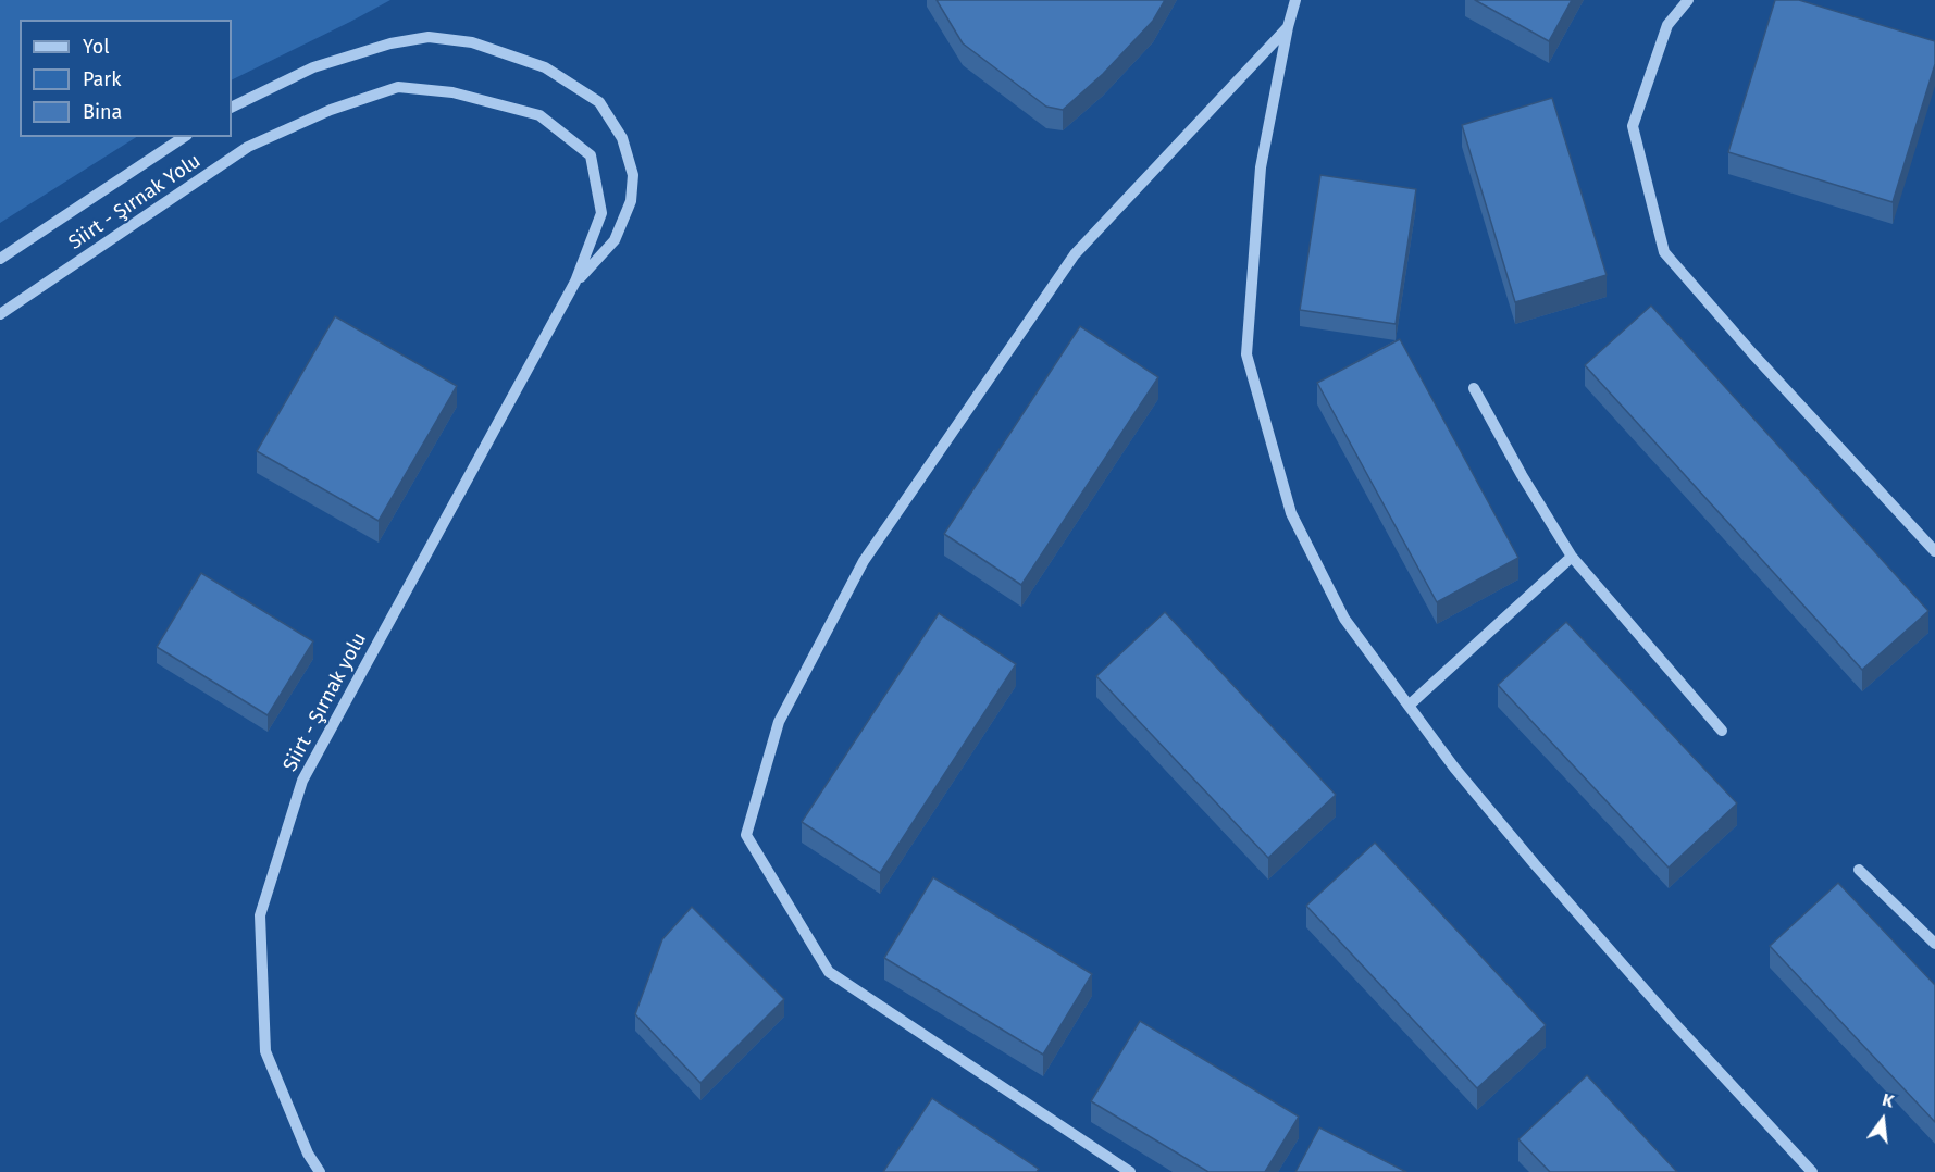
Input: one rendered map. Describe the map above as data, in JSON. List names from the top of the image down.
{
  "streets": {
    "street": ["Siirt - Şırnak Yolu", "Siirt - Şırnak yolu"]
  },
  "crossings": [
    ["Siirt - Şırnak Yolu", "Siirt - Şırnak yolu"]
  ],
  "legend": ["Yol", "Park", "Bina"],
  "north": "top"
}
